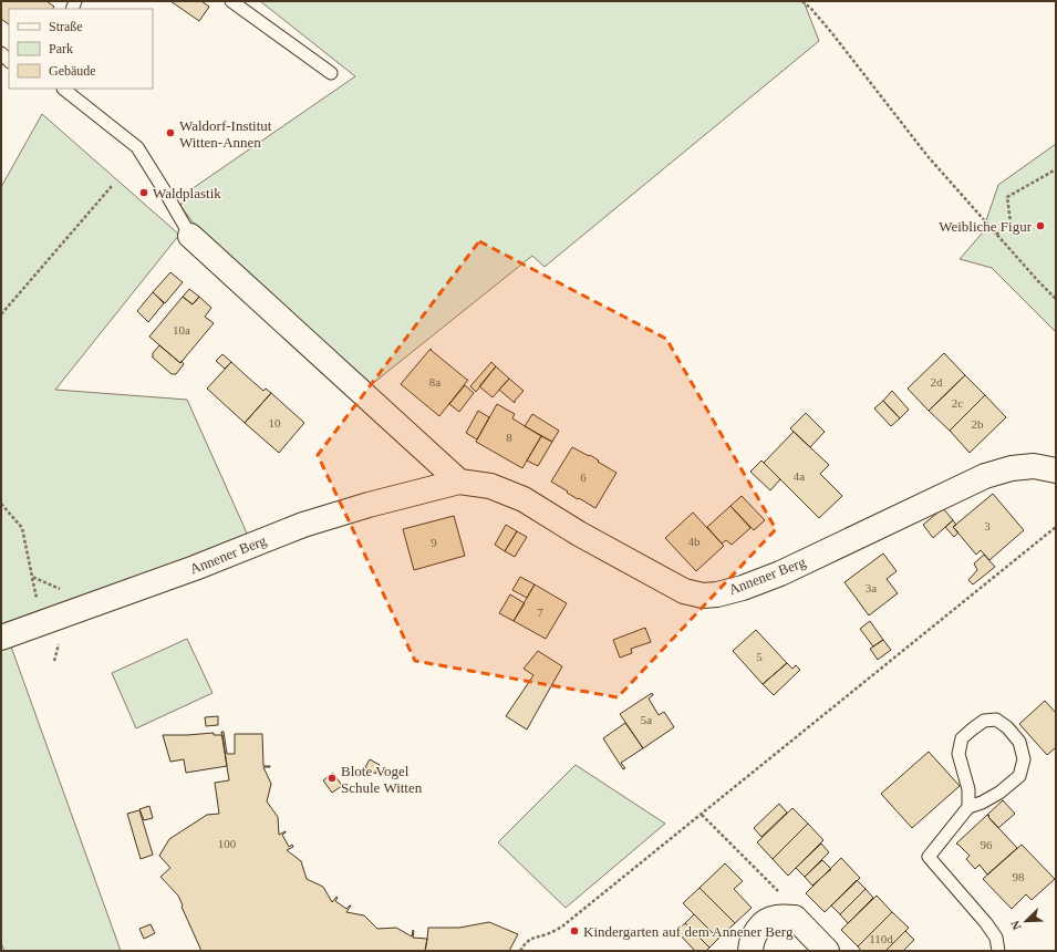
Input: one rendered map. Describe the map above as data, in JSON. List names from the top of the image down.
{
  "streets": {
    "street": ["Annener Berg"]
  },
  "places": [
    "Waldorf-Institut Witten-Annen",
    "Waldplastik",
    "Weibliche Figur",
    "Blote Vogel Schule Witten",
    "Kindergarten auf dem Annener Berg"
  ],
  "house_numbers": [
    "10a",
    "8a",
    "2d",
    "2c",
    "10",
    "2b",
    "8",
    "4a",
    "6",
    "3",
    "4b",
    "9",
    "3a",
    "7",
    "5",
    "5a",
    "100",
    "96",
    "98",
    "110d"
  ],
  "legend": ["Straße", "Park", "Gebäude"],
  "north": "bottom left"
}
